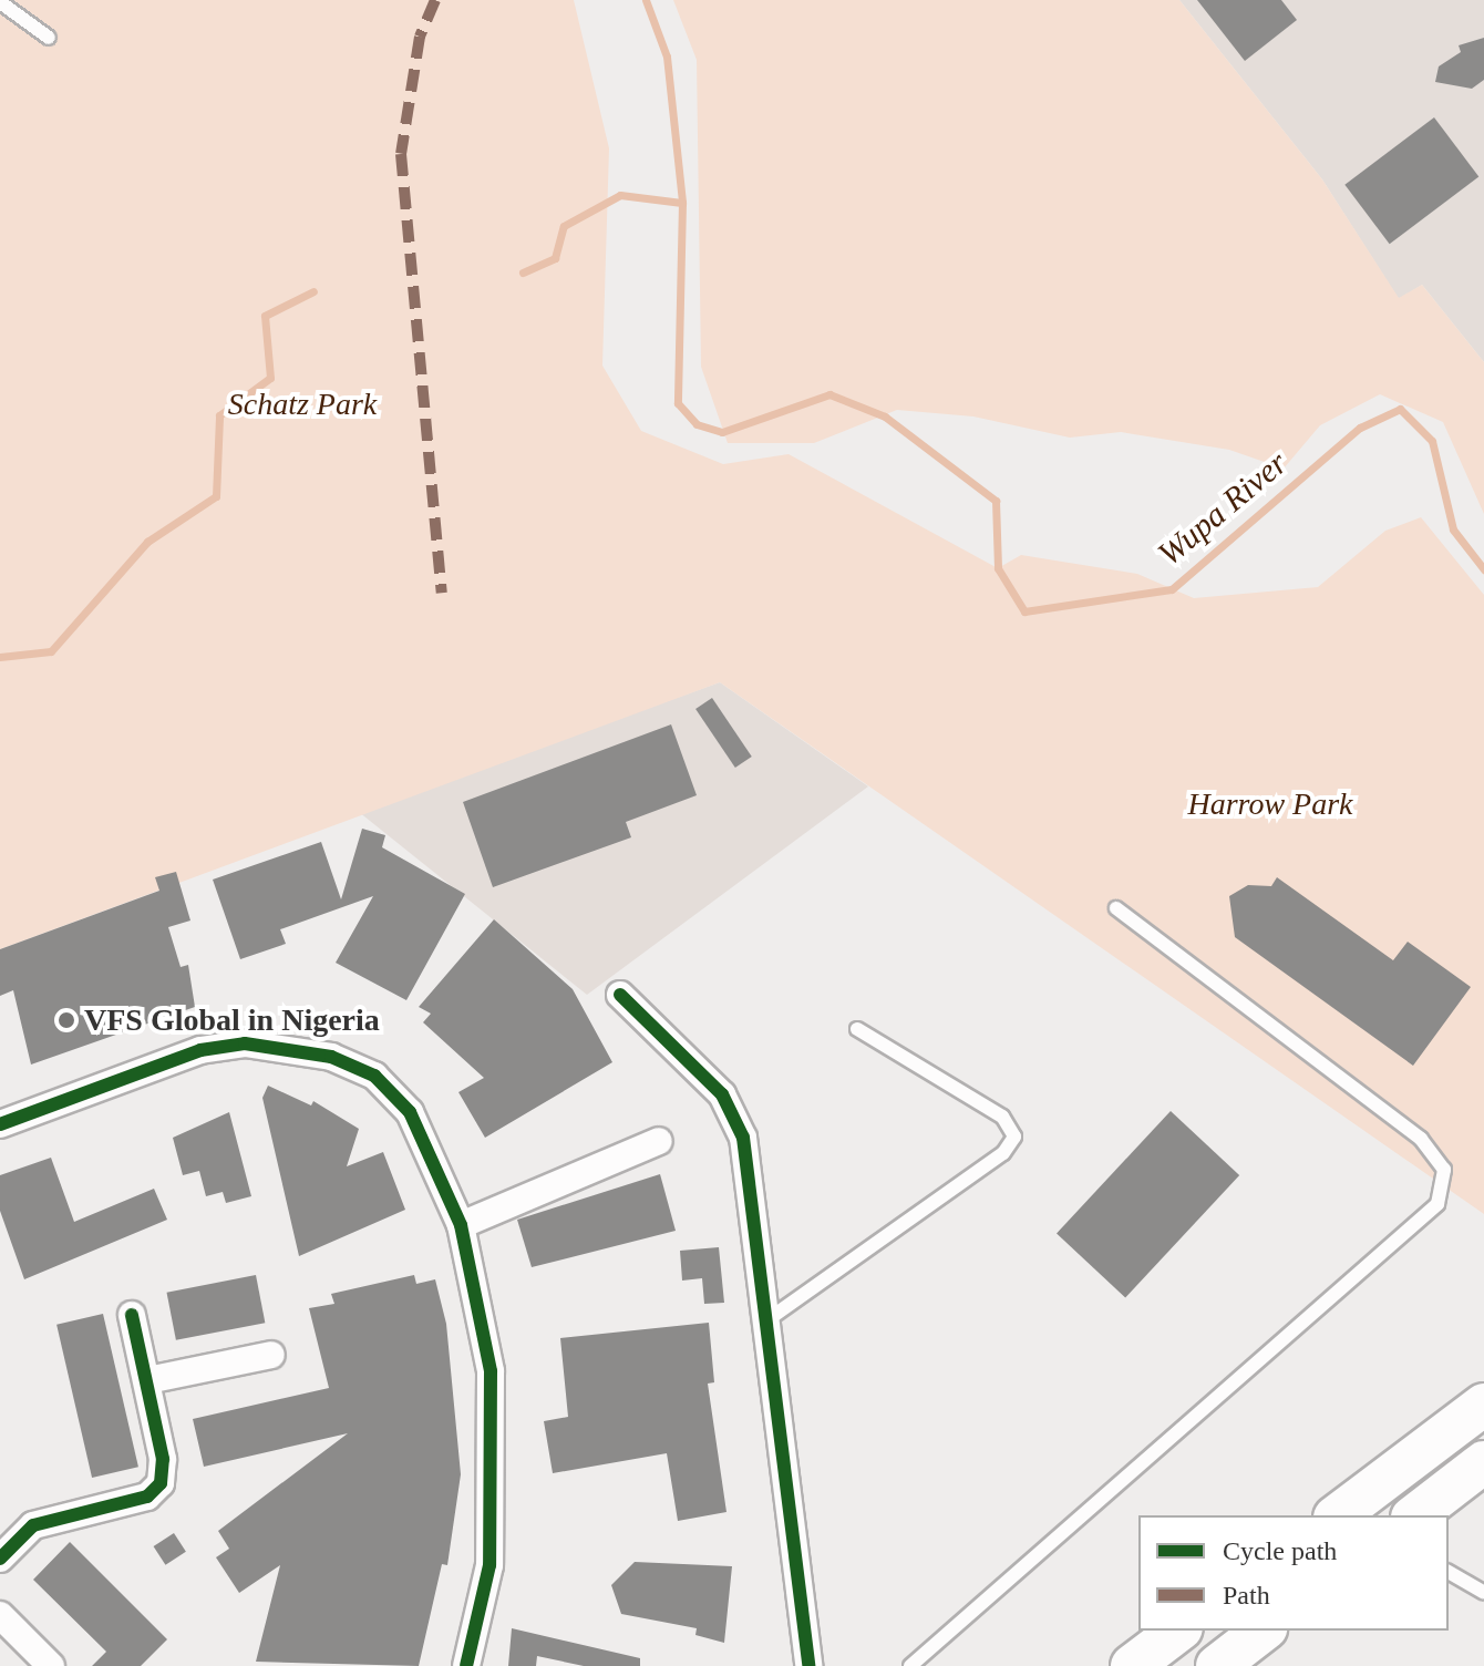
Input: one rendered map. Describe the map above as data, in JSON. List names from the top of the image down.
{
  "water": ["Wupa River"],
  "parks": ["Schatz Park", "Harrow Park"],
  "places": ["VFS Global in Nigeria"],
  "legend": ["Cycle path", "Path"]
}
